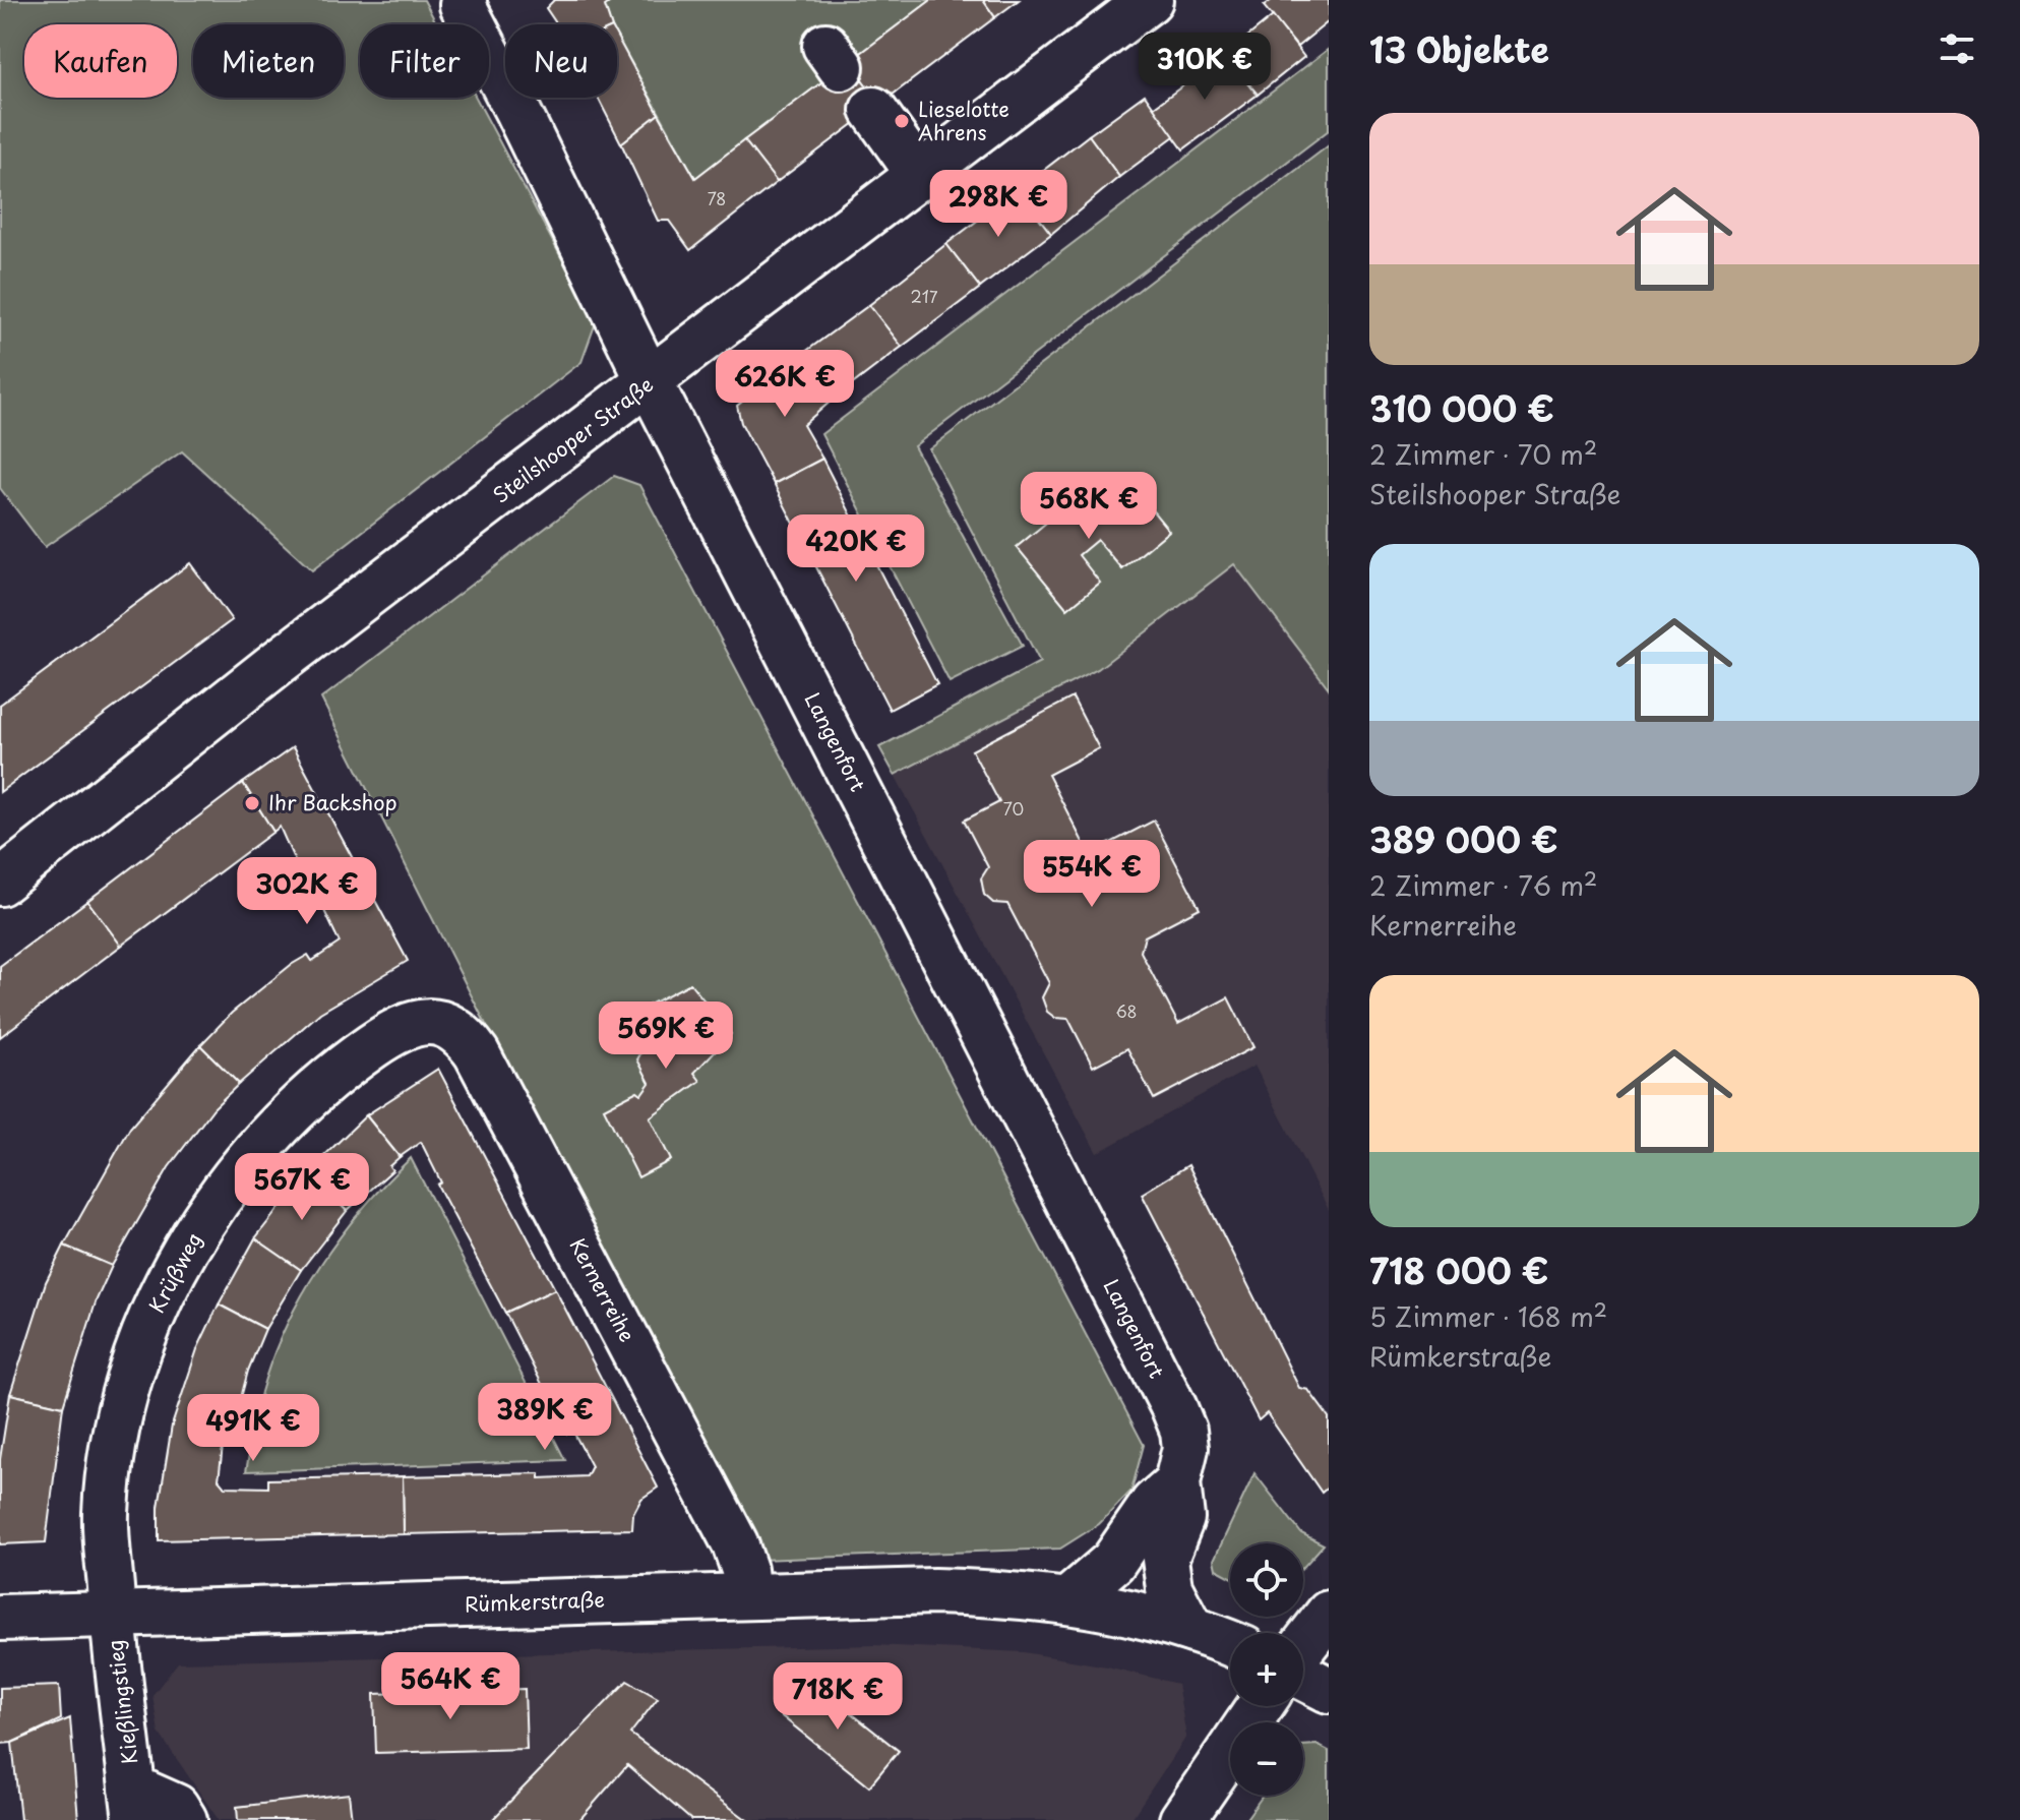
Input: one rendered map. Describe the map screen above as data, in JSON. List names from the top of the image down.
{
  "streets": {
    "street": [
      "Steilshooper Straße",
      "Langenfort",
      "Krüßweg",
      "Kernerreihe",
      "Rümkerstraße",
      "Kießlingstieg"
    ]
  },
  "crossings": [
    ["Steilshooper Straße", "Langenfort"],
    ["Krüßweg", "Kernerreihe"],
    ["Krüßweg", "Rümkerstraße"],
    ["Krüßweg", "Kießlingstieg"],
    ["Kernerreihe", "Rümkerstraße"],
    ["Rümkerstraße", "Kießlingstieg"]
  ],
  "places": ["Lieselotte Ahrens", "Ihr Backshop"],
  "house_numbers": [
    "78",
    "217",
    "70",
    "68"
  ],
  "page": {
    "heading": "13 Objekte",
    "chip": [
      "Kaufen",
      "Mieten",
      "Filter",
      "Neu"
    ],
    "price": [
      "310K €",
      "298K €",
      "626K €",
      "568K €",
      "420K €",
      "554K €",
      "302K €",
      "569K €",
      "567K €",
      "389K €",
      "491K €",
      "564K €",
      "718K €"
    ],
    "list": [
      {
        "name": "310 000 €",
        "note": "2 Zimmer · 70 m² · Steilshooper Straße"
      },
      {
        "name": "389 000 €",
        "note": "2 Zimmer · 76 m² · Kernerreihe"
      },
      {
        "name": "718 000 €",
        "note": "5 Zimmer · 168 m² · Rümkerstraße"
      }
    ],
    "map_buttons": ["+", "−"]
  }
}
